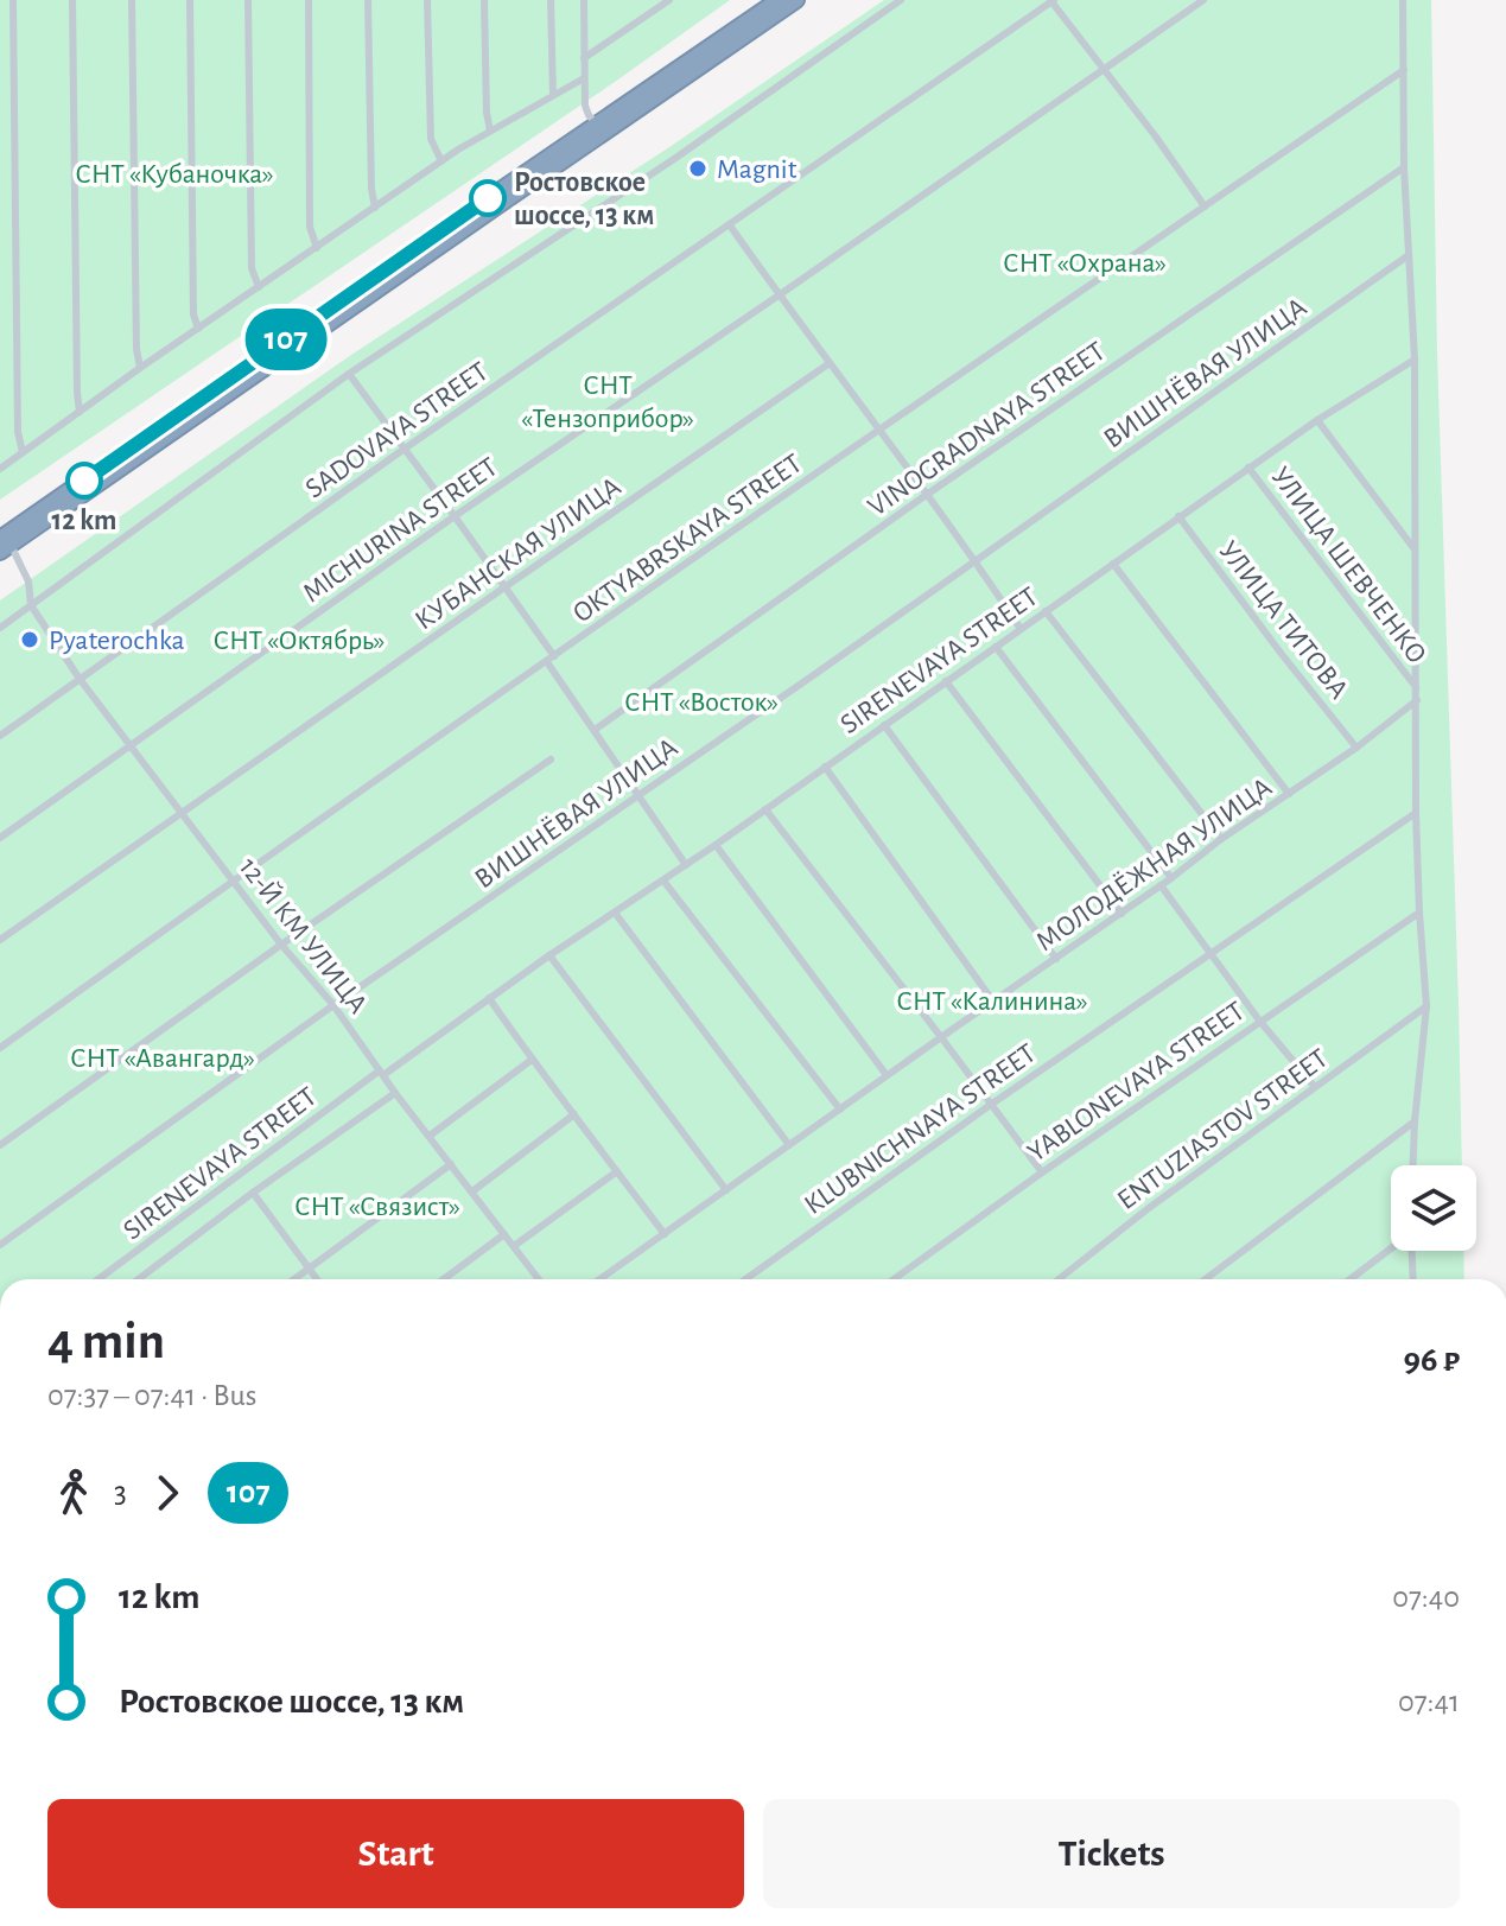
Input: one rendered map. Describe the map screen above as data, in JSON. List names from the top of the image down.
{
  "streets": {
    "street": [
      "ВИШНЁВАЯ УЛИЦА",
      "VINOGRADNAYA STREET",
      "SADOVAYA STREET",
      "MICHURINA STREET",
      "OKTYABRSKAYA STREET",
      "КУБАНСКАЯ УЛИЦА",
      "УЛИЦА ШЕВЧЕНКО",
      "УЛИЦА ТИТОВА",
      "SIRENEVAYA STREET",
      "МОЛОДЁЖНАЯ УЛИЦА",
      "12-Й КМ УЛИЦА",
      "YABLONEVAYA STREET",
      "KLUBNICHNAYA STREET",
      "ENTUZIASTOV STREET"
    ]
  },
  "crossings": [
    ["ВИШНЁВАЯ УЛИЦА", "12-Й КМ УЛИЦА"],
    ["SADOVAYA STREET", "12-Й КМ УЛИЦА"],
    ["MICHURINA STREET", "12-Й КМ УЛИЦА"],
    ["OKTYABRSKAYA STREET", "12-Й КМ УЛИЦА"],
    ["КУБАНСКАЯ УЛИЦА", "12-Й КМ УЛИЦА"],
    ["УЛИЦА ШЕВЧЕНКО", "SIRENEVAYA STREET"],
    ["УЛИЦА ТИТОВА", "SIRENEVAYA STREET"],
    ["УЛИЦА ТИТОВА", "МОЛОДЁЖНАЯ УЛИЦА"],
    ["SIRENEVAYA STREET", "12-Й КМ УЛИЦА"]
  ],
  "parks": [
    "СНТ «Кубаночка»",
    "СНТ «Охрана»",
    "СНТ «Тензоприбор»",
    "СНТ «Октябрь»",
    "СНТ «Восток»",
    "СНТ «Калинина»",
    "СНТ «Авангард»",
    "СНТ «Связист»"
  ],
  "places": [
    "Magnit",
    "Ростовское шоссе, 13 км",
    "12 km",
    "Pyaterochka"
  ],
  "lines": ["bus line 107"],
  "page": {
    "on_map": "107",
    "heading": ["4 min", "07:37 – 07:41 · Bus", "96 ₽"],
    "legs": ["3", "107"],
    "list": [
      {
        "name": "12 km",
        "value": "07:40"
      },
      {
        "name": "Ростовское шоссе, 13 км",
        "value": "07:41"
      }
    ],
    "buttons": ["Start", "Tickets"]
  }
}
